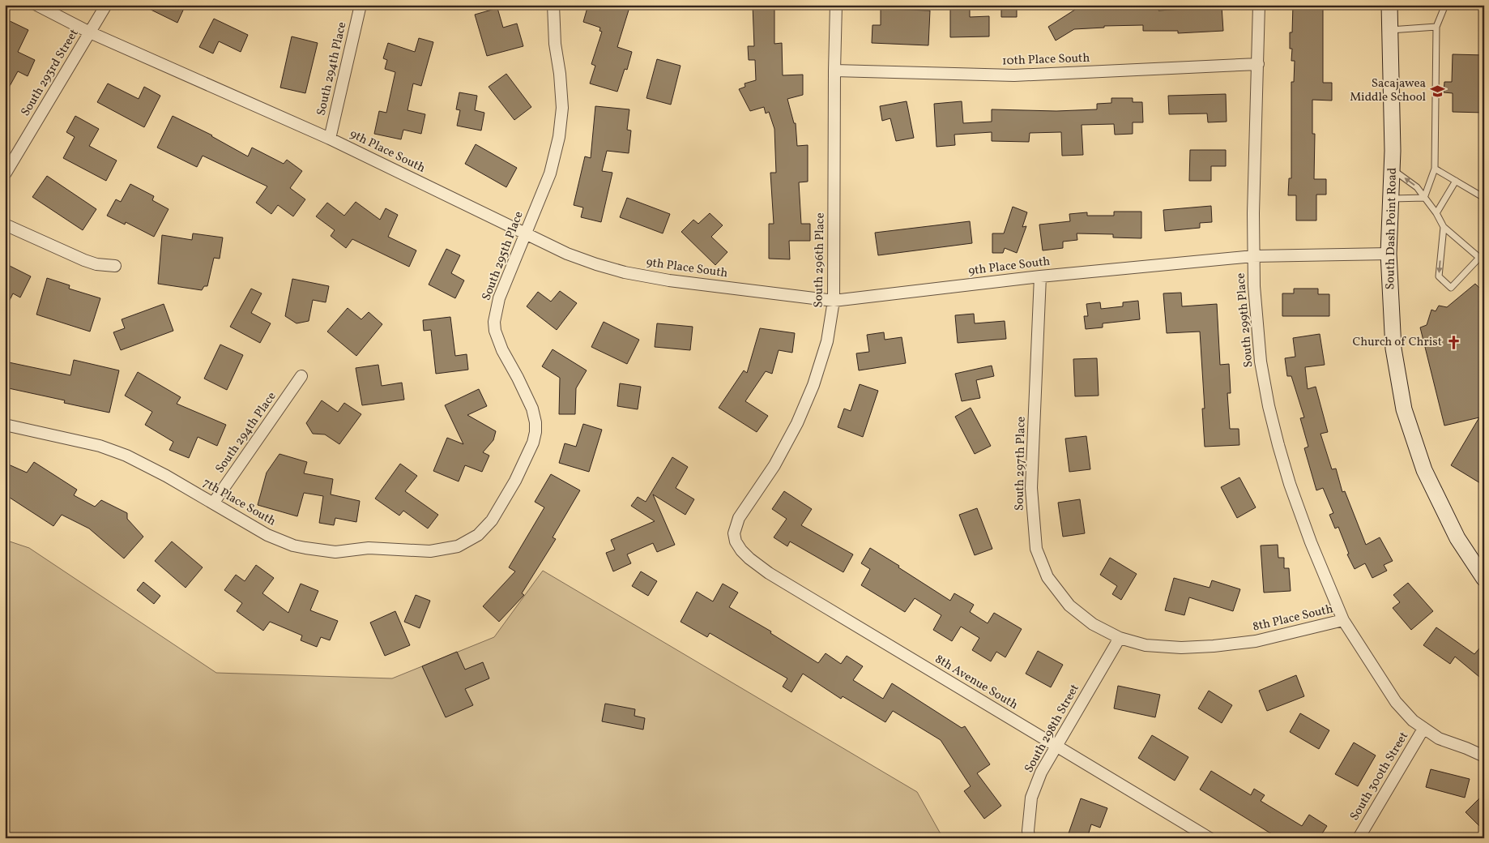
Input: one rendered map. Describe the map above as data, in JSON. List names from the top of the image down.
{
  "streets": {
    "main road": ["South Dash Point Road"],
    "street": [
      "10th Place South",
      "South 294th Place",
      "South 293rd Street",
      "9th Place South",
      "South 295th Place",
      "South 296th Place",
      "South 299th Place",
      "South 297th Place",
      "7th Place South",
      "8th Place South",
      "8th Avenue South",
      "South 298th Street",
      "South 300th Street"
    ]
  },
  "crossings": [
    ["10th Place South", "South 296th Place"],
    ["10th Place South", "South 299th Place"],
    ["South 294th Place", "9th Place South"],
    ["South 294th Place", "7th Place South"],
    ["South 293rd Street", "9th Place South"],
    ["9th Place South", "South Dash Point Road"],
    ["9th Place South", "South 295th Place"],
    ["9th Place South", "South 296th Place"],
    ["9th Place South", "South 299th Place"],
    ["9th Place South", "South 297th Place"],
    ["South 295th Place", "7th Place South"],
    ["South 296th Place", "8th Avenue South"],
    ["South 299th Place", "8th Place South"],
    ["South 297th Place", "8th Place South"],
    ["South 297th Place", "South 298th Street"],
    ["8th Place South", "South 298th Street"],
    ["8th Place South", "South 300th Street"],
    ["8th Avenue South", "South 298th Street"]
  ],
  "places": {
    "school or university": ["Sacajawea Middle School"],
    "church": ["Church of Christ"]
  }
}
